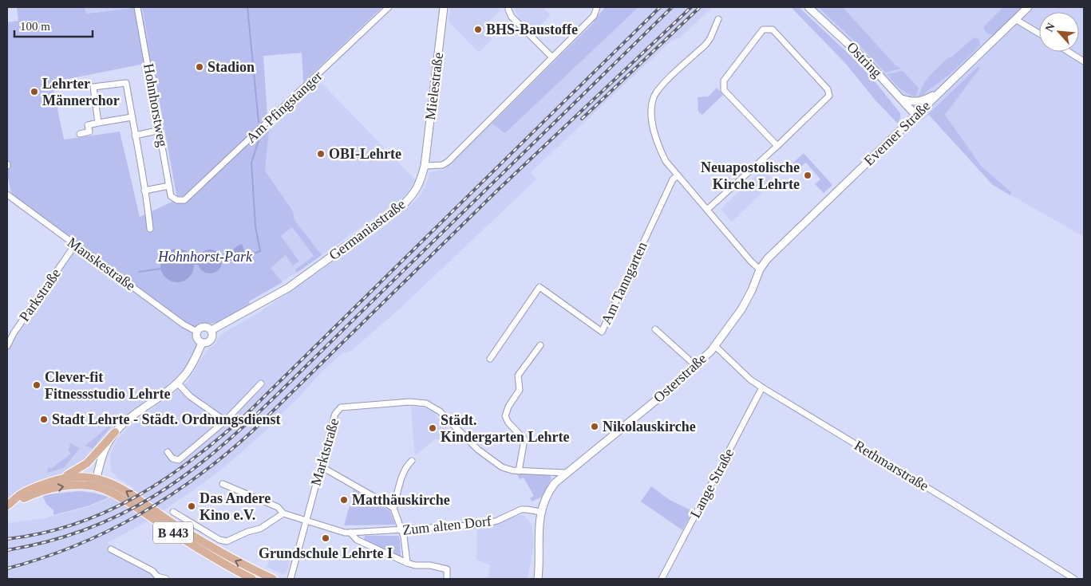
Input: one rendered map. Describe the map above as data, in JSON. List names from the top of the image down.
{
  "streets": {
    "main road": ["B 443"],
    "street": [
      "Ostring",
      "Mielestraße",
      "Hohnhorstweg",
      "Am Pfingstanger",
      "Everner Straße",
      "Germaniastraße",
      "Manskestraße",
      "Am Tanngarten",
      "Parkstraße",
      "Osterstraße",
      "Marktstraße",
      "Rethmarstraße",
      "Lange Straße",
      "Zum alten Dorf"
    ]
  },
  "crossings": [
    ["Ostring", "Everner Straße"],
    ["Mielestraße", "Germaniastraße"],
    ["Hohnhorstweg", "Am Pfingstanger"],
    ["Everner Straße", "Osterstraße"],
    ["Germaniastraße", "Manskestraße"],
    ["Manskestraße", "Parkstraße"],
    ["Osterstraße", "Marktstraße"],
    ["Osterstraße", "Rethmarstraße"],
    ["Osterstraße", "Zum alten Dorf"],
    ["Rethmarstraße", "Lange Straße"]
  ],
  "parks": ["Hohnhorst-Park"],
  "places": [
    "BHS-Baustoffe",
    "Stadion",
    "Lehrter Männerchor",
    "OBI-Lehrte",
    "Neuapostolische Kirche Lehrte",
    "Clever-fit Fitnessstudio Lehrte",
    "Stadt Lehrte - Städt. Ordnungsdienst",
    "Nikolauskirche",
    "Städt. Kindergarten Lehrte",
    "Matthäuskirche",
    "Das Andere Kino e.V.",
    "Grundschule Lehrte I"
  ],
  "scale_bar": "100 m",
  "north": "top left"
}
